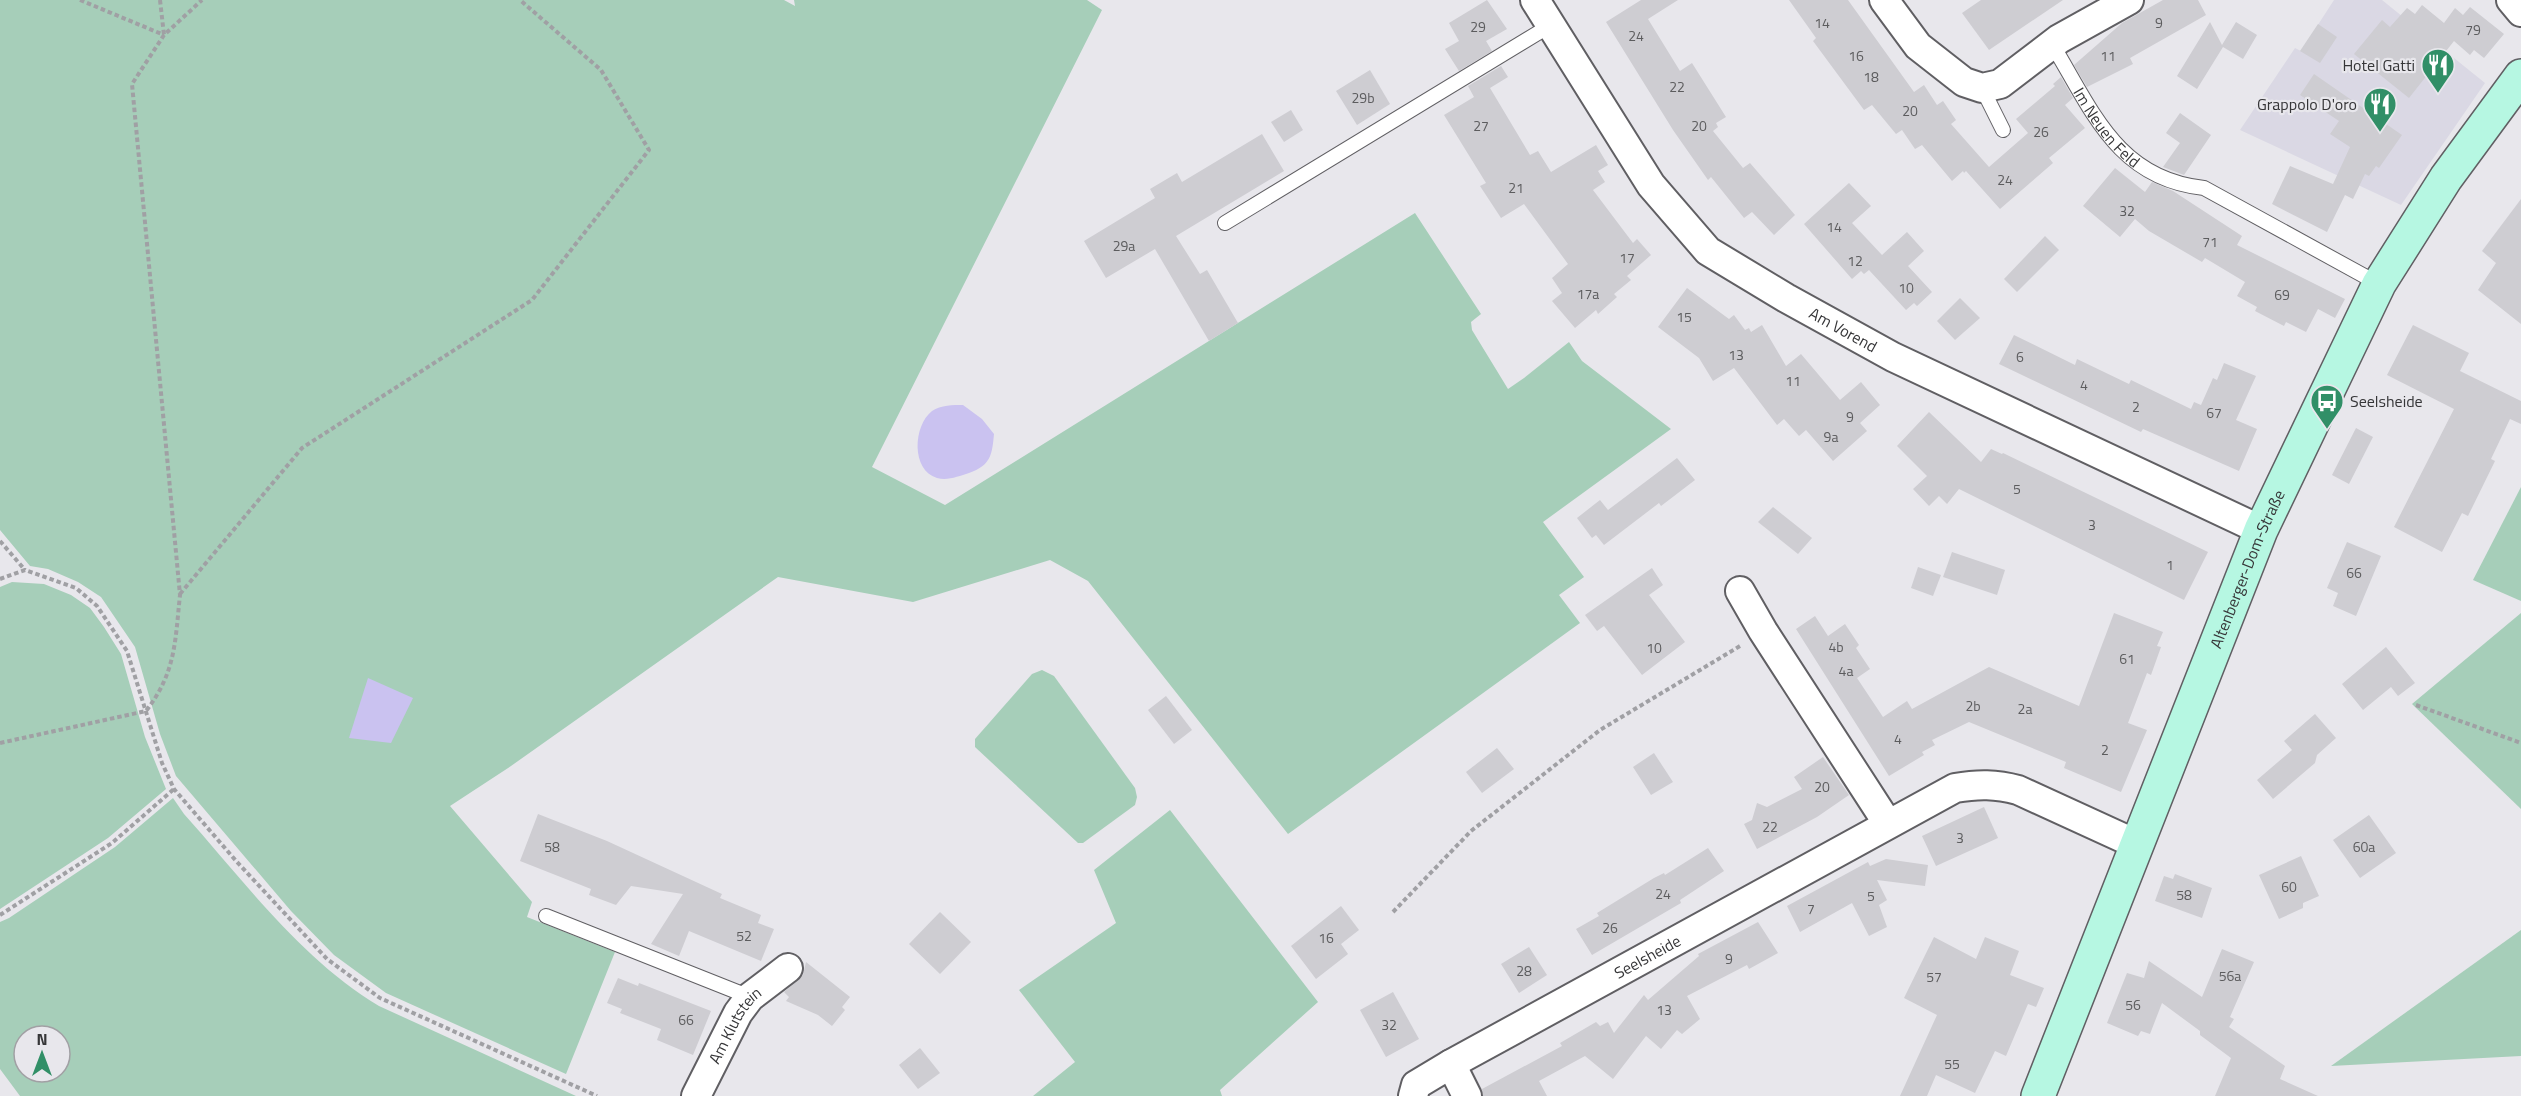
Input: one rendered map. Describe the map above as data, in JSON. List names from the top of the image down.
{
  "streets": {
    "main road": ["Altenberger-Dom-Straße"],
    "street": ["Am Vorend", "Seelsheide", "Am Klutstein"],
    "lane": ["Im Neuen Feld"]
  },
  "crossings": [
    ["Im Neuen Feld", "Altenberger-Dom-Straße"],
    ["Am Vorend", "Altenberger-Dom-Straße"],
    ["Altenberger-Dom-Straße", "Seelsheide"]
  ],
  "places": {
    "restaurant": ["Hotel Gatti", "Grappolo D'oro"],
    "bus stop": ["Seelsheide"]
  },
  "house_numbers": [
    "14",
    "9",
    "29",
    "79",
    "24",
    "16",
    "11",
    "18",
    "22",
    "29b",
    "20",
    "27",
    "20",
    "26",
    "24",
    "21",
    "32",
    "14",
    "71",
    "29a",
    "17",
    "12",
    "10",
    "17a",
    "69",
    "15",
    "13",
    "6",
    "11",
    "4",
    "2",
    "67",
    "9",
    "9a",
    "5",
    "3",
    "1",
    "66",
    "4b",
    "10",
    "61",
    "4a",
    "2b",
    "2a",
    "4",
    "2",
    "20",
    "22",
    "3",
    "58",
    "60a",
    "60",
    "24",
    "58",
    "5",
    "7",
    "26",
    "52",
    "16",
    "9",
    "28",
    "56a",
    "57",
    "56",
    "13",
    "66",
    "32",
    "55"
  ],
  "north": "top"
}
